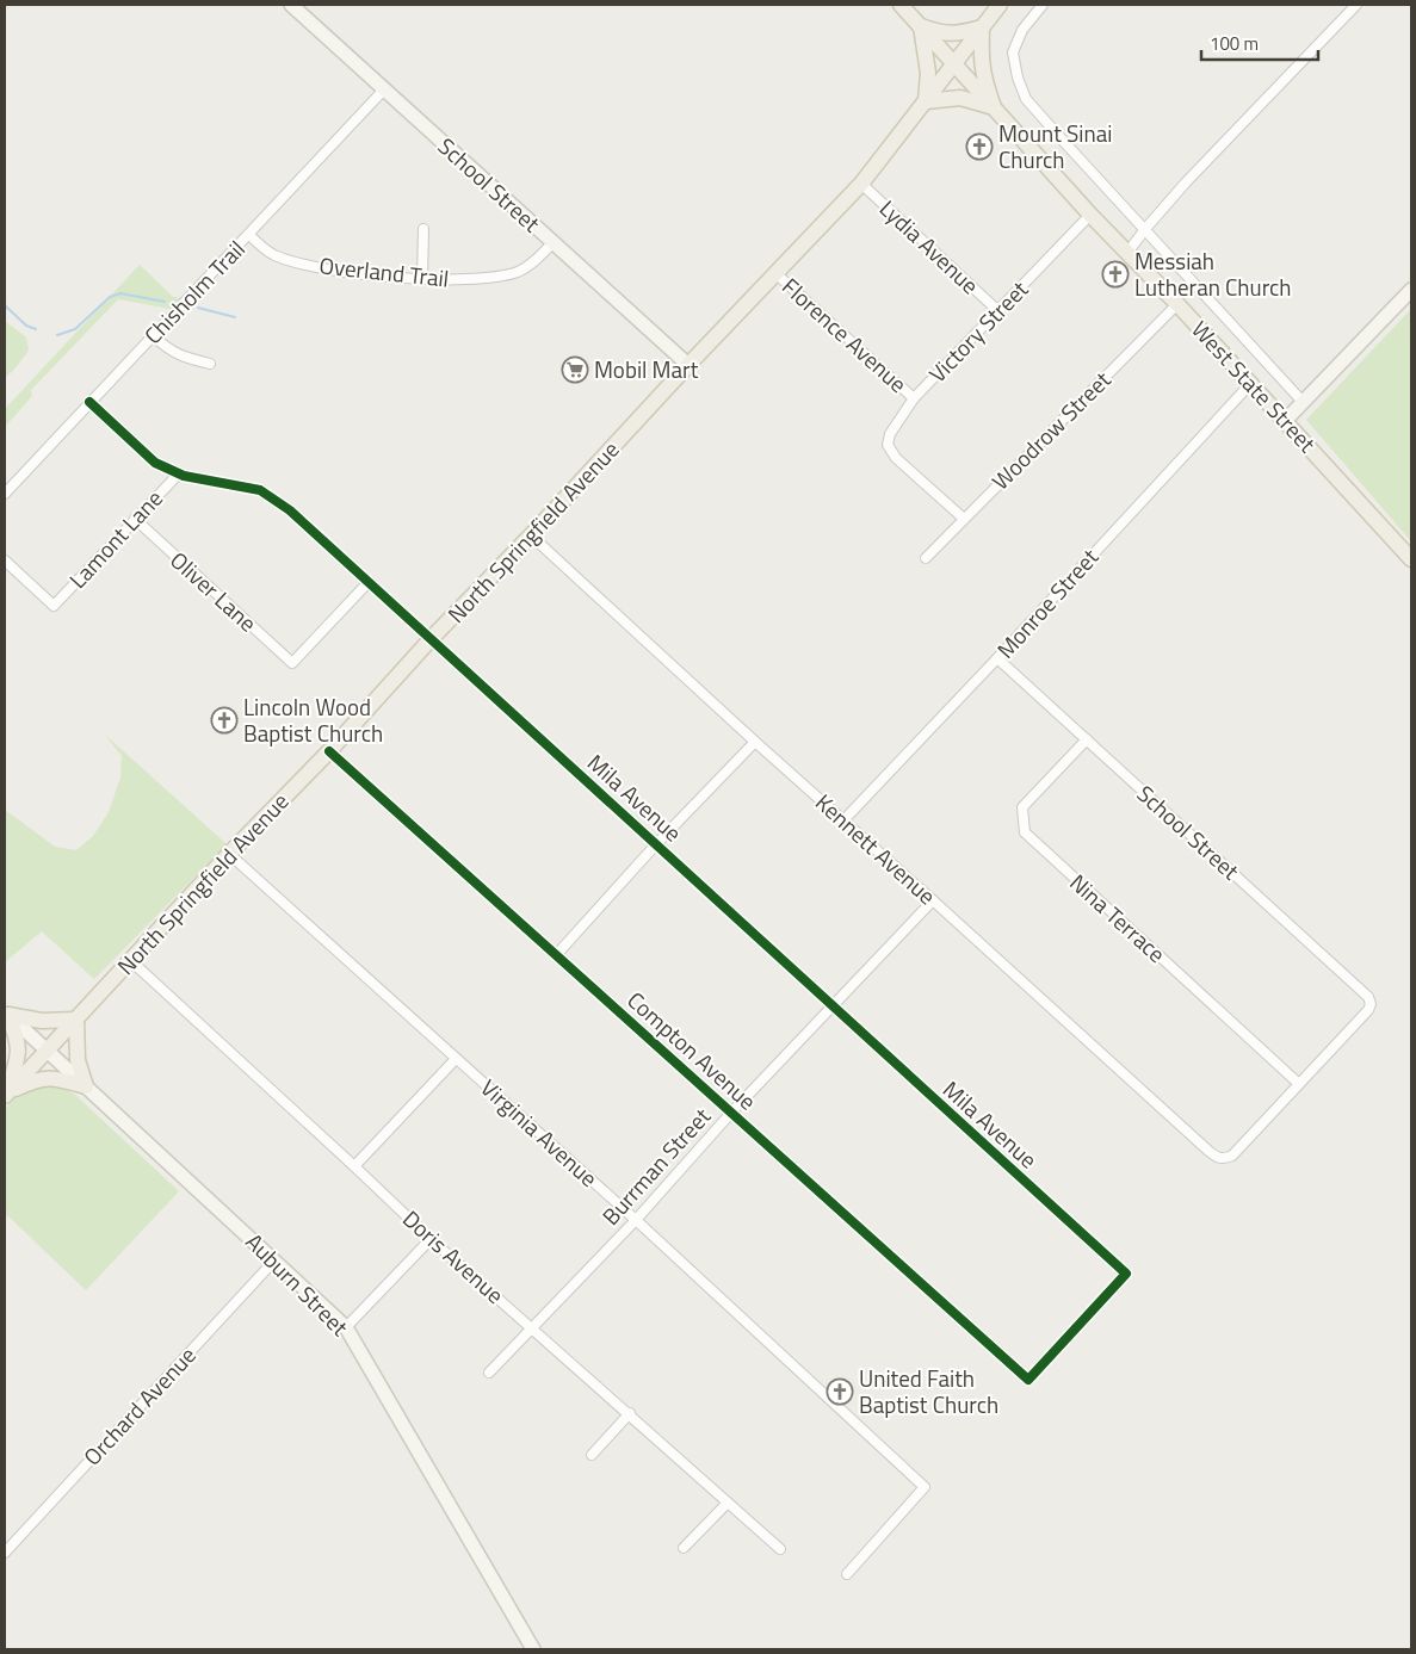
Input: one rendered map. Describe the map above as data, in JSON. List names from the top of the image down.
{
  "streets": {
    "main road": [
      "School Street",
      "West State Street",
      "North Springfield Avenue",
      "Auburn Street"
    ],
    "street": [
      "Lydia Avenue",
      "Overland Trail",
      "Chisholm Trail",
      "Victory Street",
      "Florence Avenue",
      "Woodrow Street",
      "Lamont Lane",
      "Oliver Lane",
      "Monroe Street",
      "Mila Avenue",
      "Kennett Avenue",
      "Nina Terrace",
      "Compton Avenue",
      "Virginia Avenue",
      "Burrman Street",
      "Doris Avenue",
      "Orchard Avenue"
    ]
  },
  "crossings": [
    ["School Street", "Overland Trail"],
    ["School Street", "Chisholm Trail"],
    ["School Street", "North Springfield Avenue"],
    ["School Street", "Monroe Street"],
    ["School Street", "Kennett Avenue"],
    ["School Street", "Nina Terrace"],
    ["Lydia Avenue", "Victory Street"],
    ["Lydia Avenue", "North Springfield Avenue"],
    ["Overland Trail", "Chisholm Trail"],
    ["Chisholm Trail", "Mila Avenue"],
    ["Victory Street", "Florence Avenue"],
    ["Victory Street", "West State Street"],
    ["Victory Street", "Woodrow Street"],
    ["Florence Avenue", "North Springfield Avenue"],
    ["West State Street", "Woodrow Street"],
    ["West State Street", "North Springfield Avenue"],
    ["West State Street", "Monroe Street"],
    ["North Springfield Avenue", "Mila Avenue"],
    ["North Springfield Avenue", "Kennett Avenue"],
    ["North Springfield Avenue", "Compton Avenue"],
    ["North Springfield Avenue", "Virginia Avenue"],
    ["North Springfield Avenue", "Doris Avenue"],
    ["North Springfield Avenue", "Auburn Street"],
    ["Lamont Lane", "Oliver Lane"],
    ["Lamont Lane", "Mila Avenue"],
    ["Oliver Lane", "Mila Avenue"],
    ["Monroe Street", "Kennett Avenue"],
    ["Mila Avenue", "Compton Avenue"],
    ["Mila Avenue", "Burrman Street"],
    ["Kennett Avenue", "Nina Terrace"],
    ["Kennett Avenue", "Burrman Street"],
    ["Compton Avenue", "Burrman Street"],
    ["Virginia Avenue", "Burrman Street"],
    ["Burrman Street", "Doris Avenue"],
    ["Auburn Street", "Orchard Avenue"]
  ],
  "places": {
    "church": [
      "Mount Sinai Church",
      "Messiah Lutheran Church",
      "Lincoln Wood Baptist Church",
      "United Faith Baptist Church"
    ],
    "supermarket": ["Mobil Mart"]
  },
  "scale_bar": "100 m"
}
